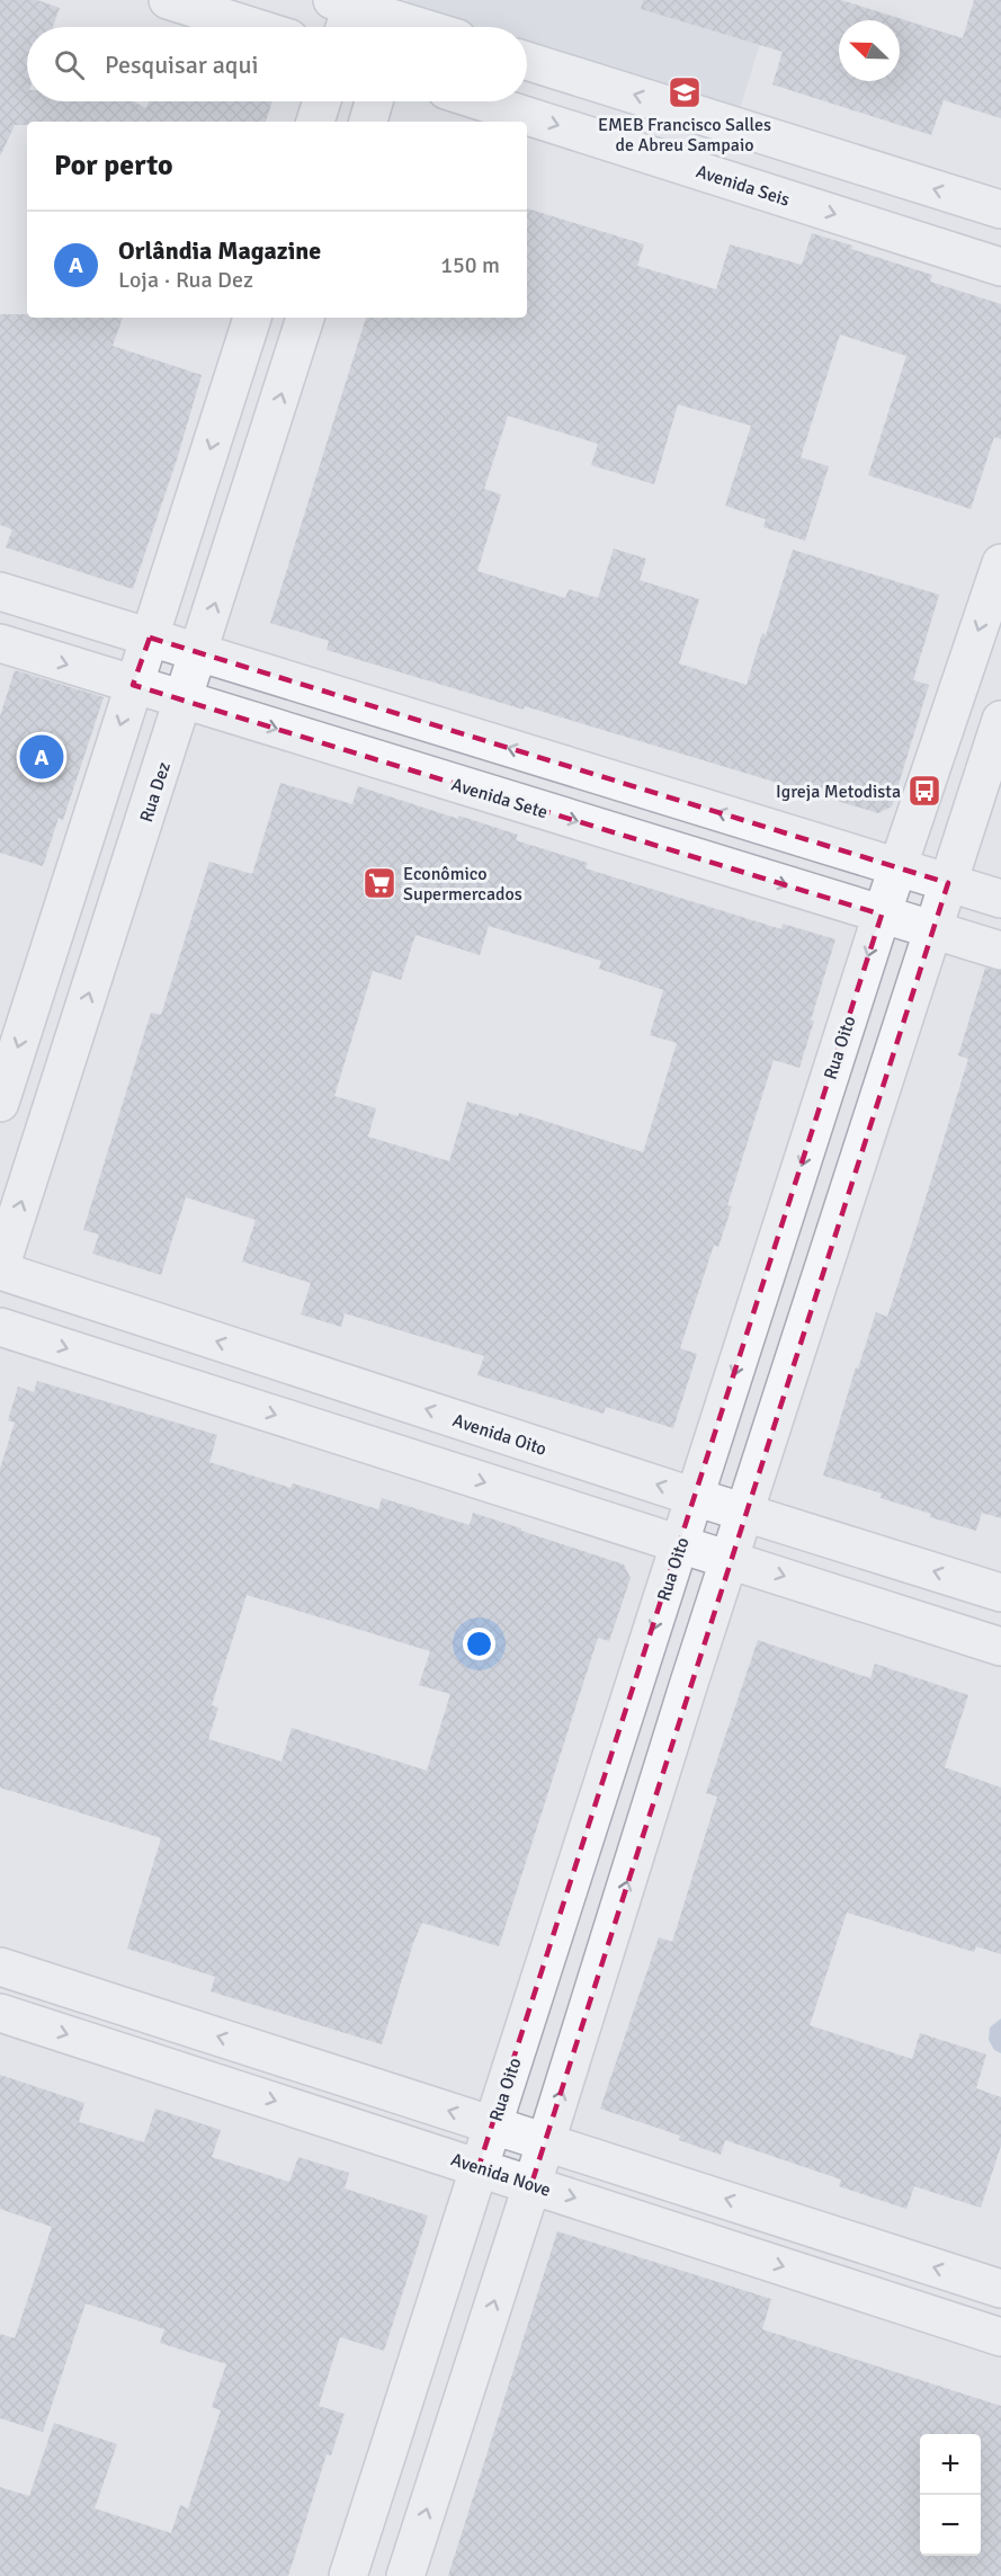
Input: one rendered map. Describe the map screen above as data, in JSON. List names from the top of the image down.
{
  "streets": {
    "street": [
      "Avenida Seis",
      "Rua Dez",
      "Avenida Sete",
      "Rua Oito",
      "Avenida Oito",
      "Avenida Nove"
    ]
  },
  "crossings": [
    ["Rua Dez", "Avenida Sete"],
    ["Rua Dez", "Avenida Oito"],
    ["Avenida Sete", "Rua Oito"],
    ["Rua Oito", "Avenida Oito"],
    ["Rua Oito", "Avenida Nove"]
  ],
  "places": {
    "school or university": ["EMEB Francisco Salles de Abreu Sampaio"],
    "bus stop": ["Igreja Metodista"],
    "supermarket": ["Econômico Supermercados"]
  },
  "north": "top left",
  "page": {
    "search": "Pesquisar aqui",
    "heading": "Por perto",
    "list": [
      {
        "mark": "A",
        "name": "Orlândia Magazine",
        "note": "Loja · Rua Dez",
        "value": "150 m"
      }
    ],
    "pins": "A",
    "map_buttons": ["+", "−"]
  }
}
